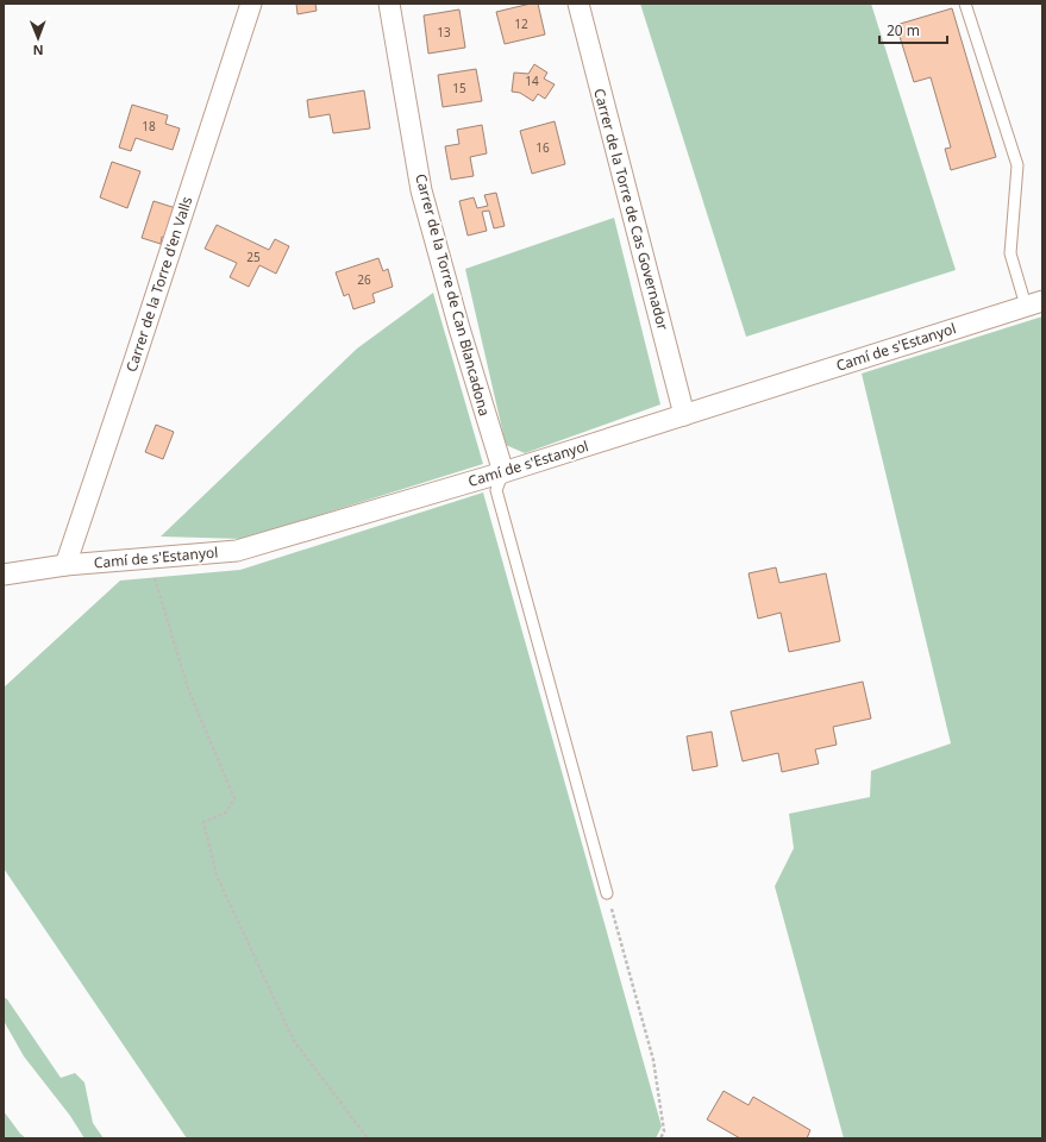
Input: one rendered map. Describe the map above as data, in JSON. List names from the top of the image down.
{
  "streets": {
    "street": [
      "Carrer de la Torre de Cas Governador",
      "Carrer de la Torre d'en Valls",
      "Carrer de la Torre de Can Blancadona",
      "Camí de s'Estanyol"
    ]
  },
  "crossings": [
    ["Carrer de la Torre de Cas Governador", "Camí de s'Estanyol"],
    ["Carrer de la Torre d'en Valls", "Camí de s'Estanyol"],
    ["Carrer de la Torre de Can Blancadona", "Camí de s'Estanyol"]
  ],
  "house_numbers": [
    "12",
    "13",
    "14",
    "15",
    "18",
    "16",
    "25",
    "26"
  ],
  "scale_bar": "20 m",
  "north": "bottom"
}
